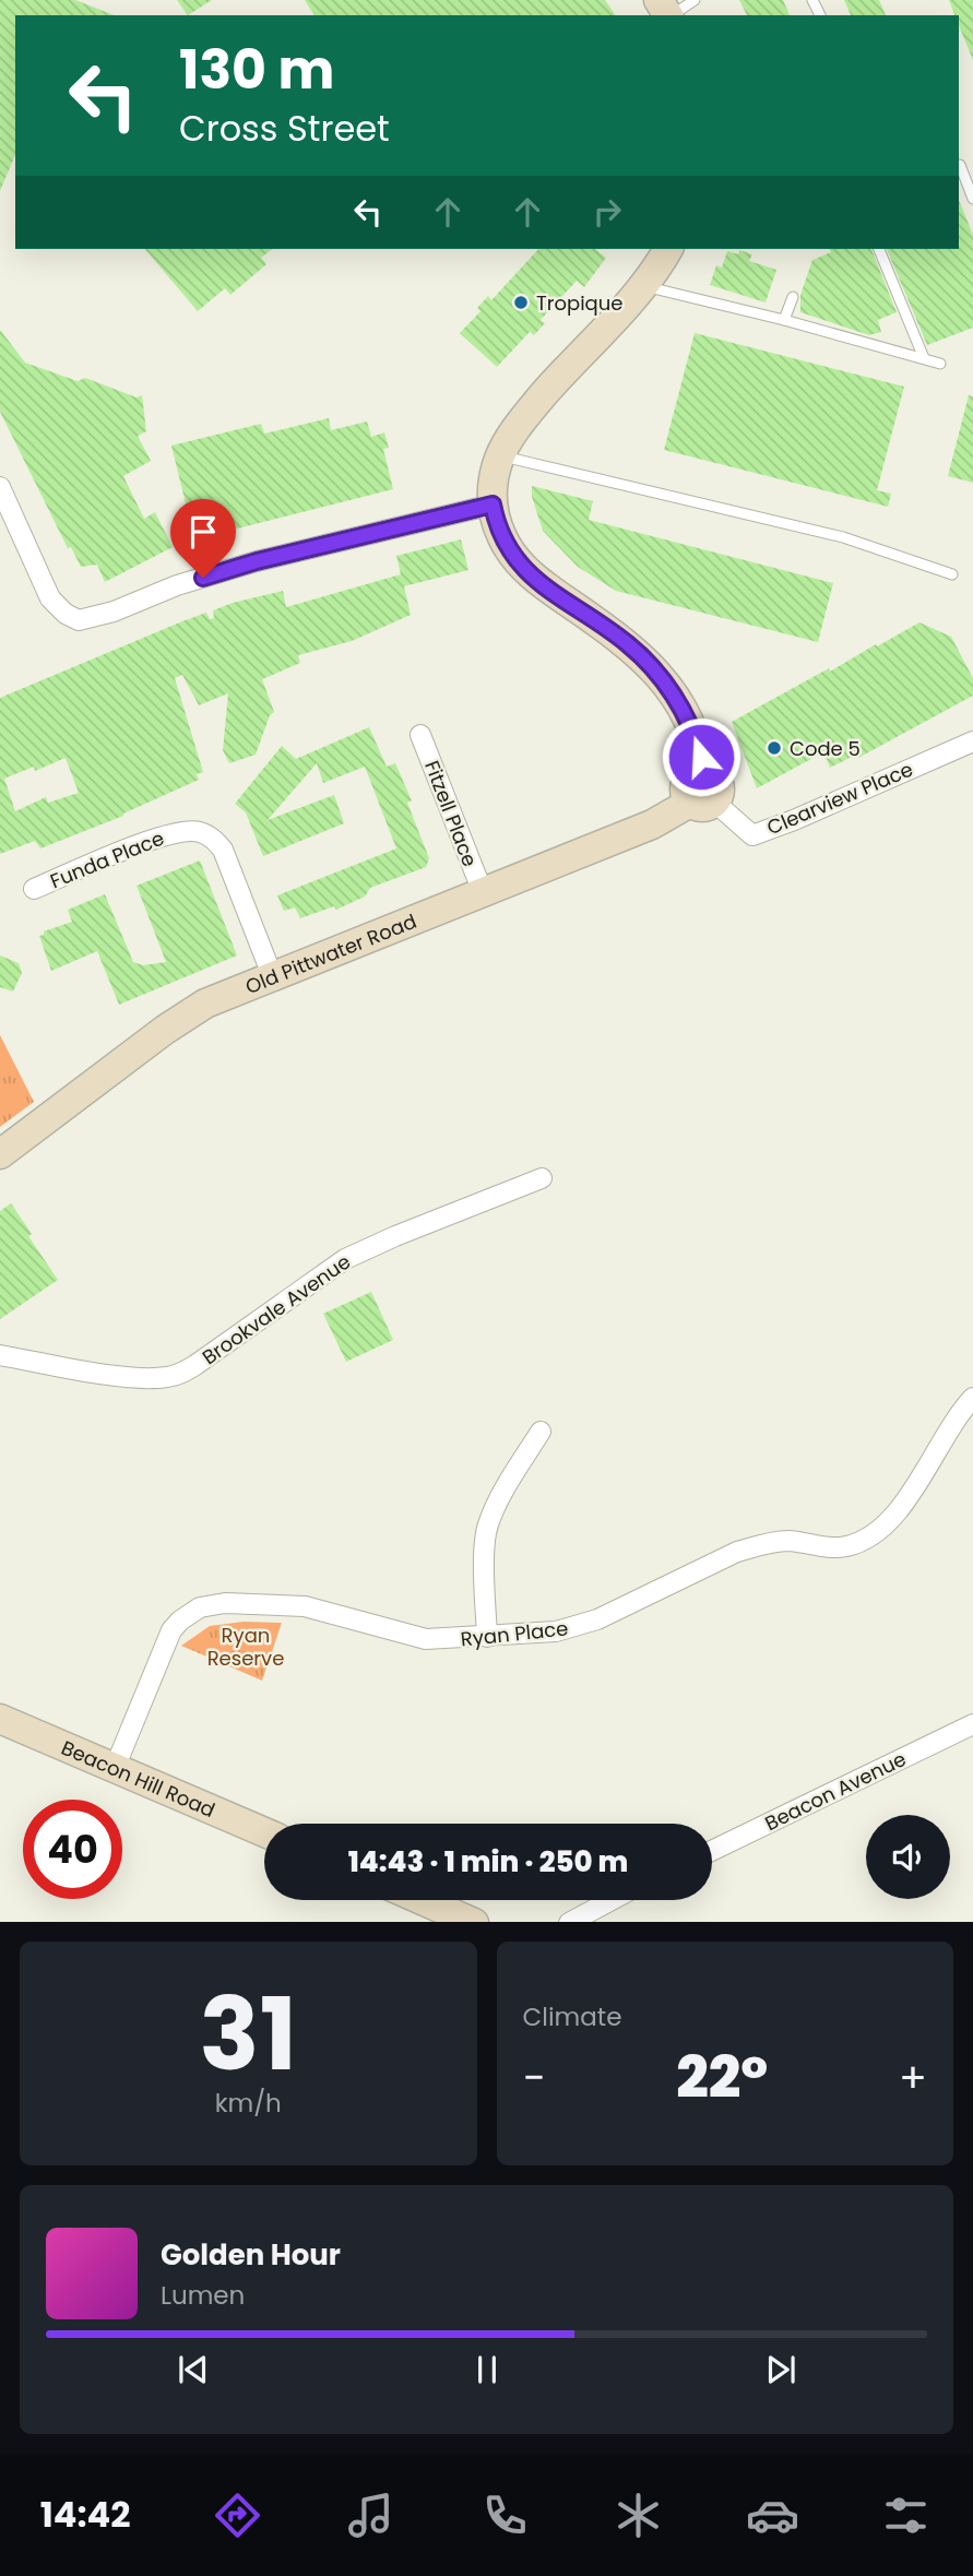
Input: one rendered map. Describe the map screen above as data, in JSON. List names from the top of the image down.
{
  "streets": {
    "street": [
      "Clearview Place",
      "Fitzell Place",
      "Funda Place",
      "Old Pittwater Road",
      "Brookvale Avenue",
      "Ryan Place",
      "Beacon Hill Road",
      "Beacon Avenue"
    ]
  },
  "crossings": [
    ["Clearview Place", "Old Pittwater Road"],
    ["Fitzell Place", "Old Pittwater Road"],
    ["Funda Place", "Old Pittwater Road"],
    ["Ryan Place", "Beacon Hill Road"]
  ],
  "parks": ["Ryan Reserve"],
  "places": ["Tropique", "Code 5"],
  "page": {
    "turn": ["130 m", "Cross Street"],
    "limit": "40",
    "trip": "14:43 · 1 min · 250 m",
    "tile": [
      ["31", "km/h"],
      "Climate"
    ],
    "heat": ["−", "22°", "+"],
    "song": ["Golden Hour", "Lumen"],
    "tabs": "14:42"
  }
}
